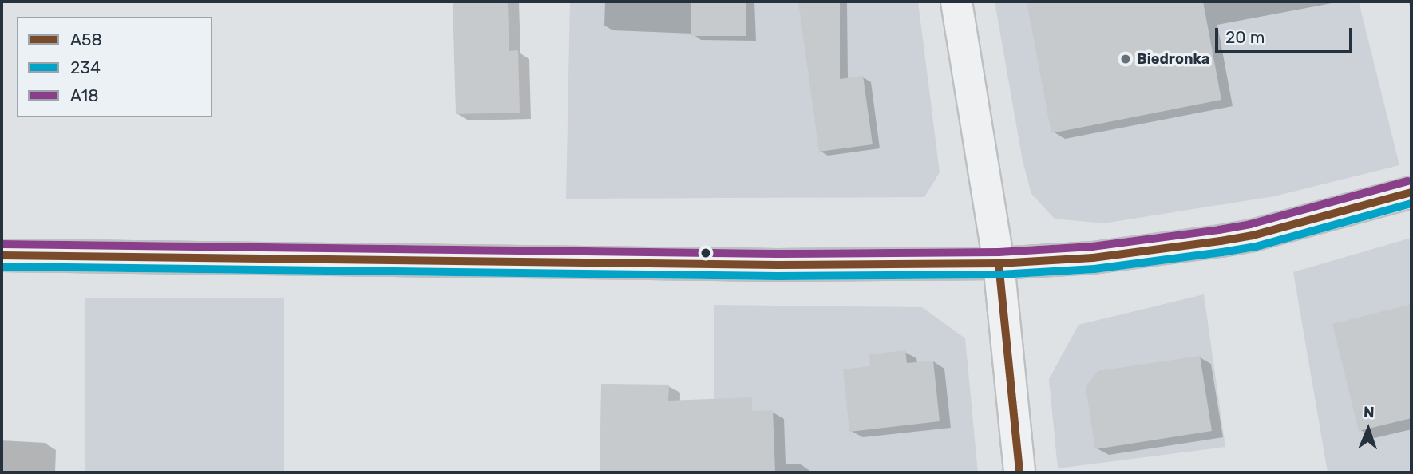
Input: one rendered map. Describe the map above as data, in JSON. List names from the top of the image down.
{
  "places": ["Biedronka"],
  "lines": ["transit line A18", "transit line A58", "transit line 234"],
  "legend": ["A58", "234", "A18"],
  "scale_bar": "20 m",
  "north": "top"
}
